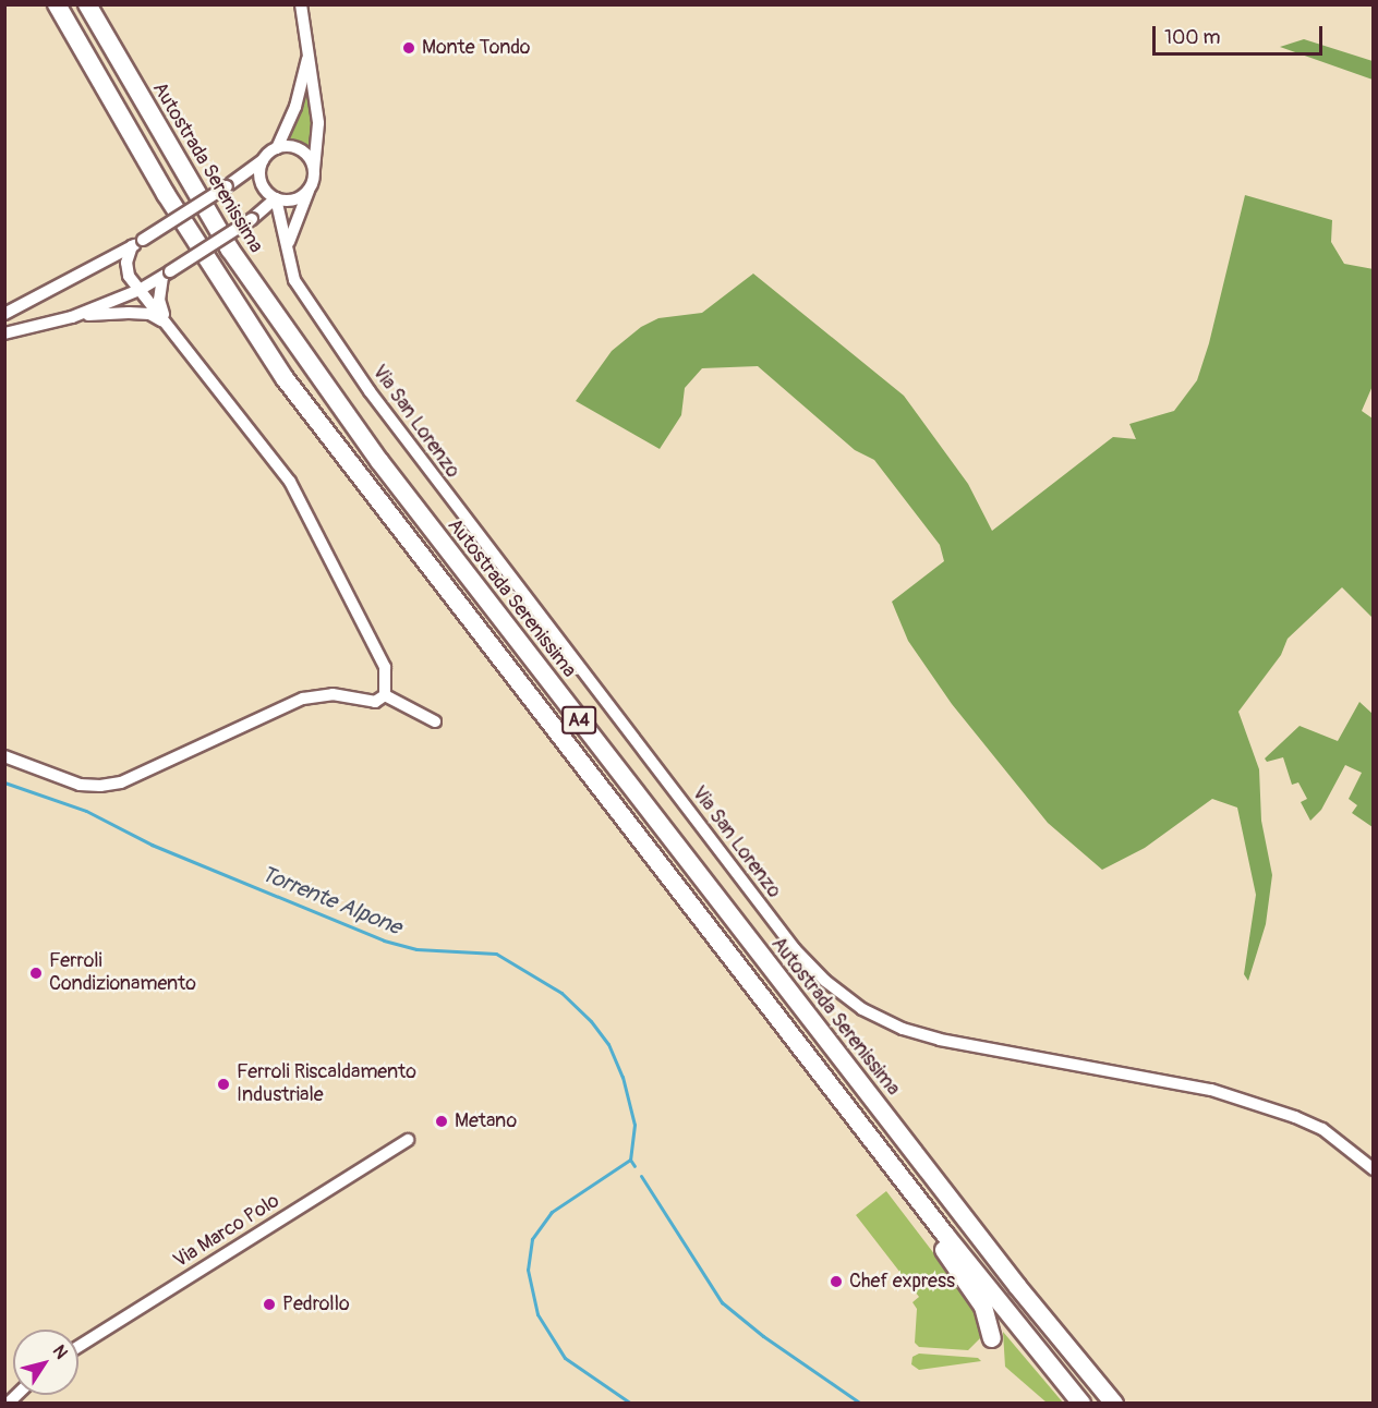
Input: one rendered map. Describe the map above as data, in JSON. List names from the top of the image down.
{
  "streets": {
    "highway": ["Autostrada Serenissima", "A4"],
    "street": ["Via San Lorenzo", "Via Marco Polo"]
  },
  "water": ["Torrente Alpone"],
  "places": [
    "Monte Tondo",
    "Ferroli Condizionamento",
    "Ferroli Riscaldamento Industriale",
    "Metano",
    "Chef express",
    "Pedrollo"
  ],
  "scale_bar": "100 m",
  "north": "top right"
}
